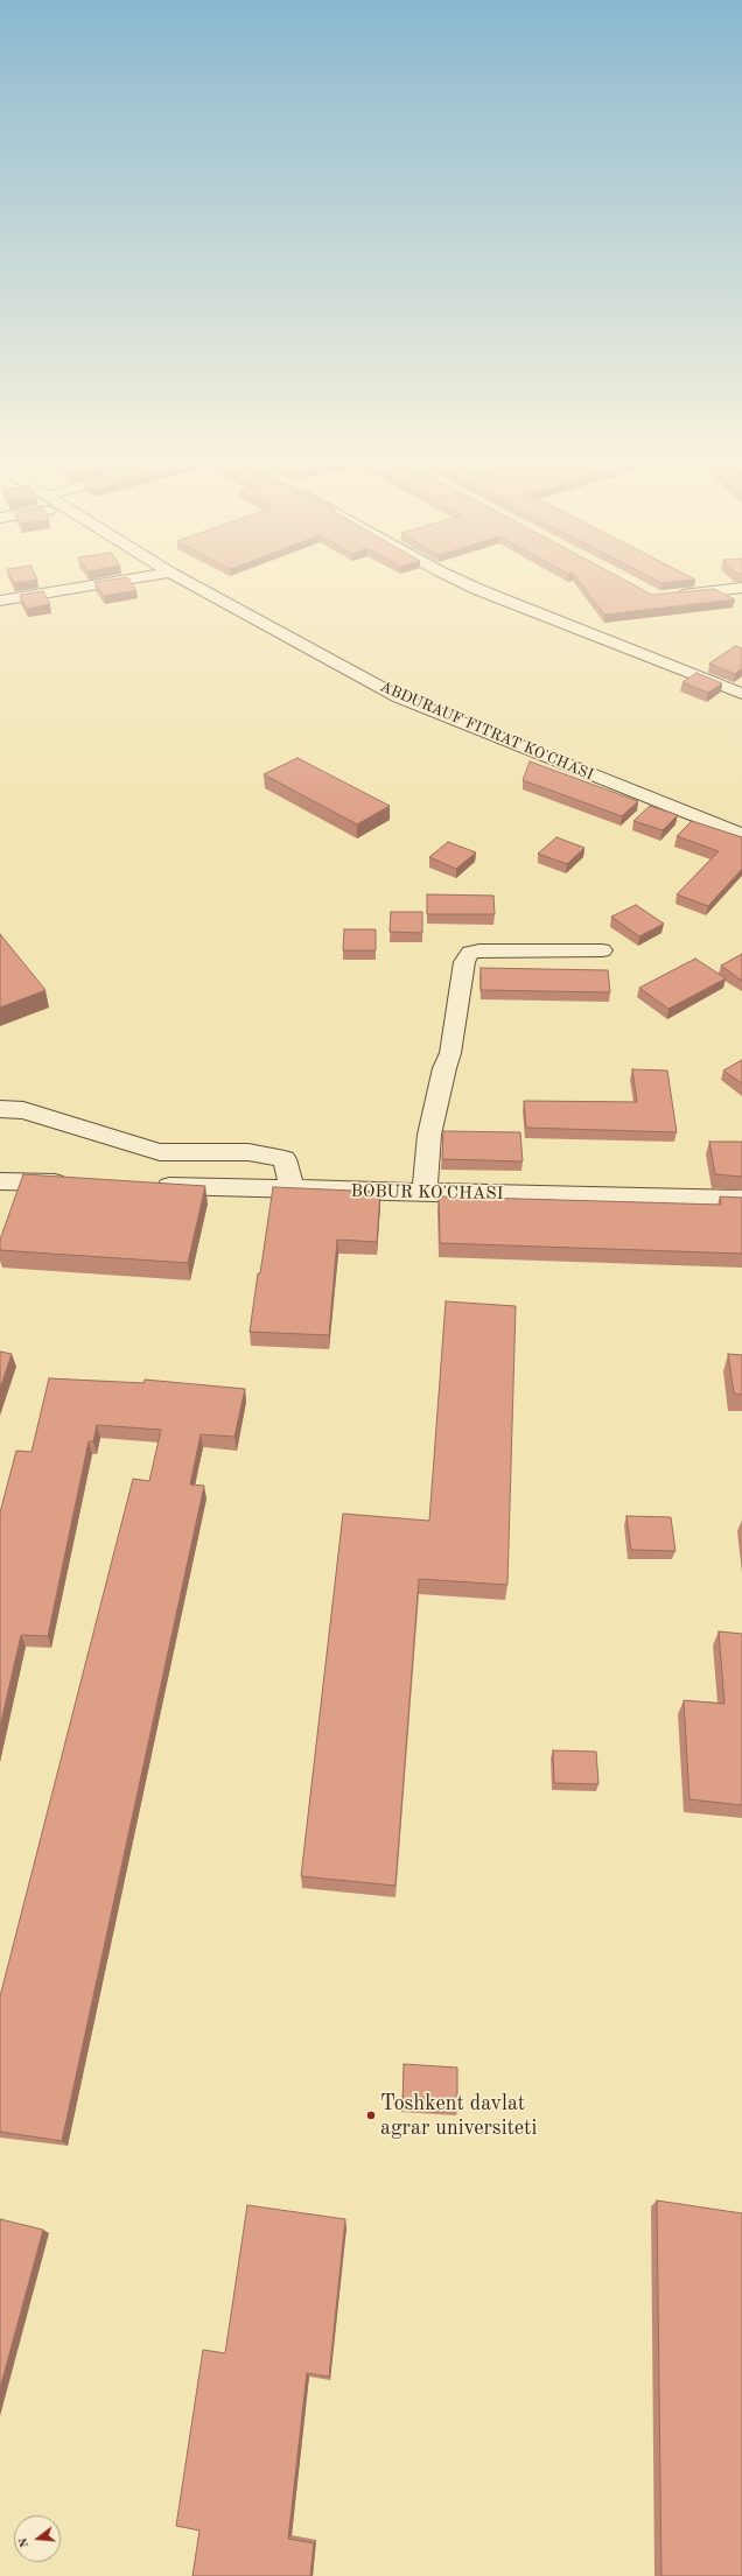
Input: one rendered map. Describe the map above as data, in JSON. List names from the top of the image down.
{
  "streets": {
    "street": ["ABDURAUF FITRAT KO'CHASI", "BOBUR KO'CHASI"]
  },
  "places": ["Toshkent davlat agrar universiteti"],
  "north": "left"
}
